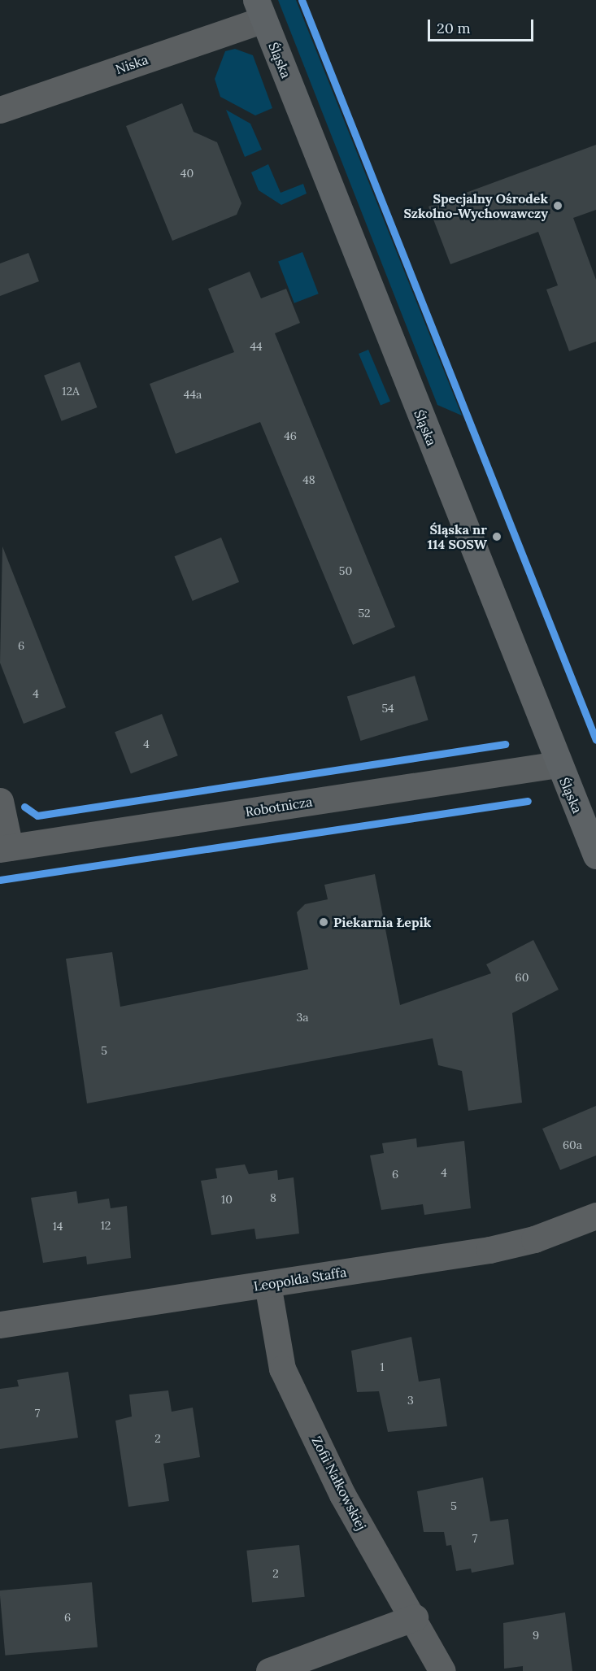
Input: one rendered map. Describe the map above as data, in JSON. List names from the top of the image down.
{
  "streets": {
    "street": [
      "Śląska",
      "Niska",
      "Robotnicza",
      "Leopolda Staffa",
      "Zofii Nałkowskiej"
    ]
  },
  "crossings": [
    ["Śląska", "Niska"],
    ["Śląska", "Robotnicza"],
    ["Leopolda Staffa", "Zofii Nałkowskiej"]
  ],
  "places": ["Specjalny Ośrodek Szkolno-Wychowawczy", "Śląska nr 114 SOSW", "Piekarnia Łepik"],
  "house_numbers": [
    "40",
    "44",
    "12A",
    "44a",
    "46",
    "48",
    "50",
    "52",
    "6",
    "4",
    "54",
    "4",
    "60",
    "3a",
    "5",
    "60a",
    "4",
    "6",
    "8",
    "10",
    "12",
    "14",
    "1",
    "3",
    "7",
    "2",
    "5",
    "7",
    "2",
    "6",
    "9"
  ],
  "scale_bar": "20 m"
}
